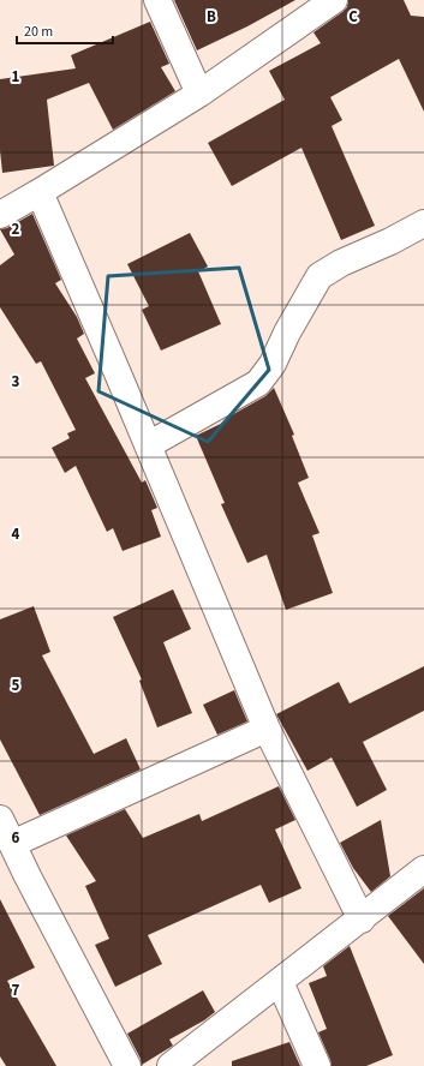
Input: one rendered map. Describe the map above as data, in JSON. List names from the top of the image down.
{
  "scale_bar": "20 m",
  "grid": {
    "columns": ["B", "C"],
    "rows": [
      "1",
      "2",
      "3",
      "4",
      "5",
      "6",
      "7"
    ]
  }
}
